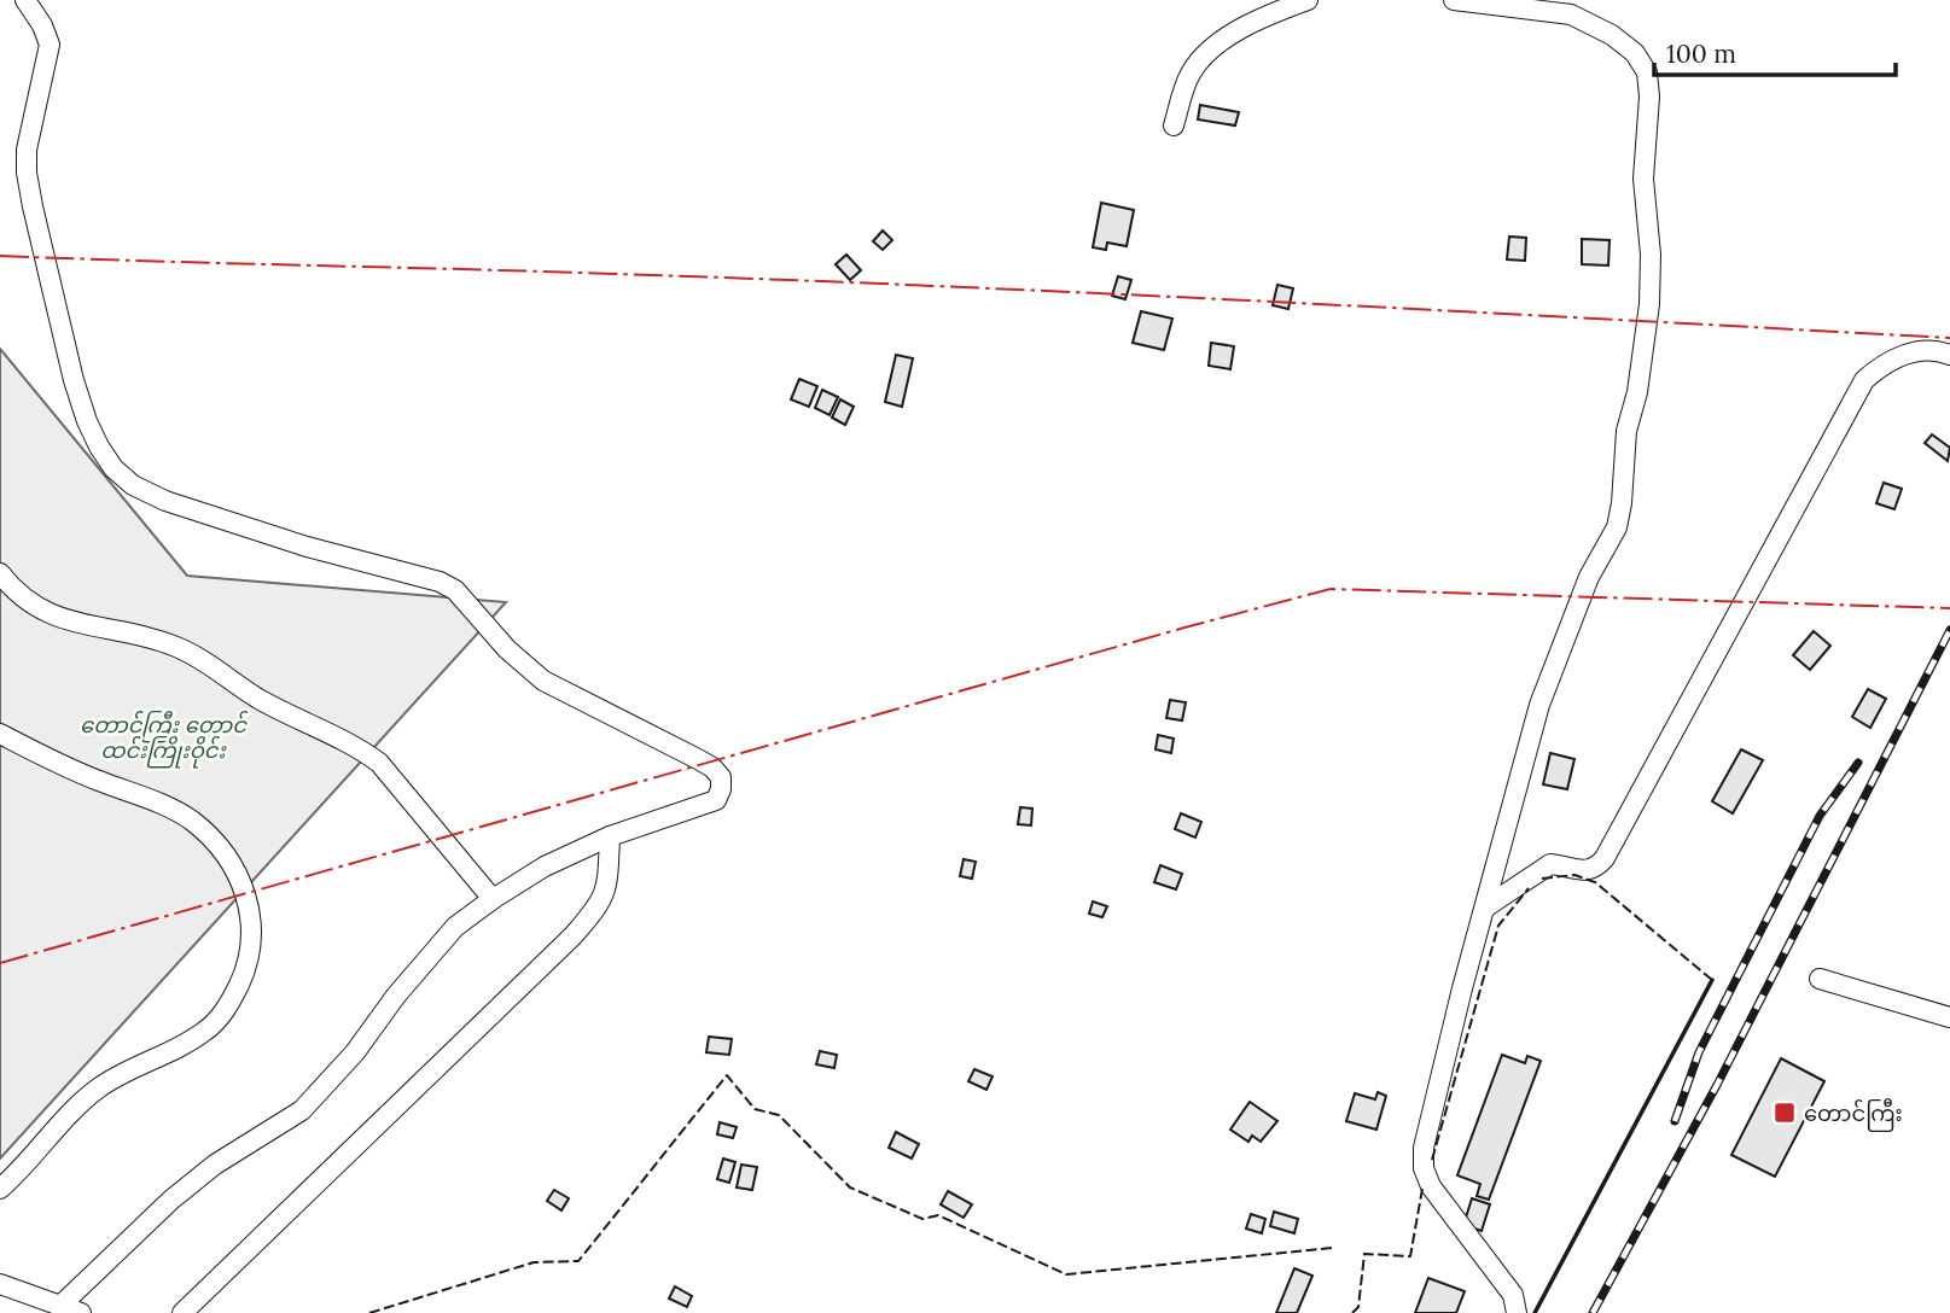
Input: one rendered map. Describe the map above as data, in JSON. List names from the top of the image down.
{
  "parks": ["တောင်ကြီး တောင် ထင်းကြိုးဝိုင်း"],
  "places": {
    "transit": ["တောင်ကြီး"]
  },
  "scale_bar": "100 m"
}
